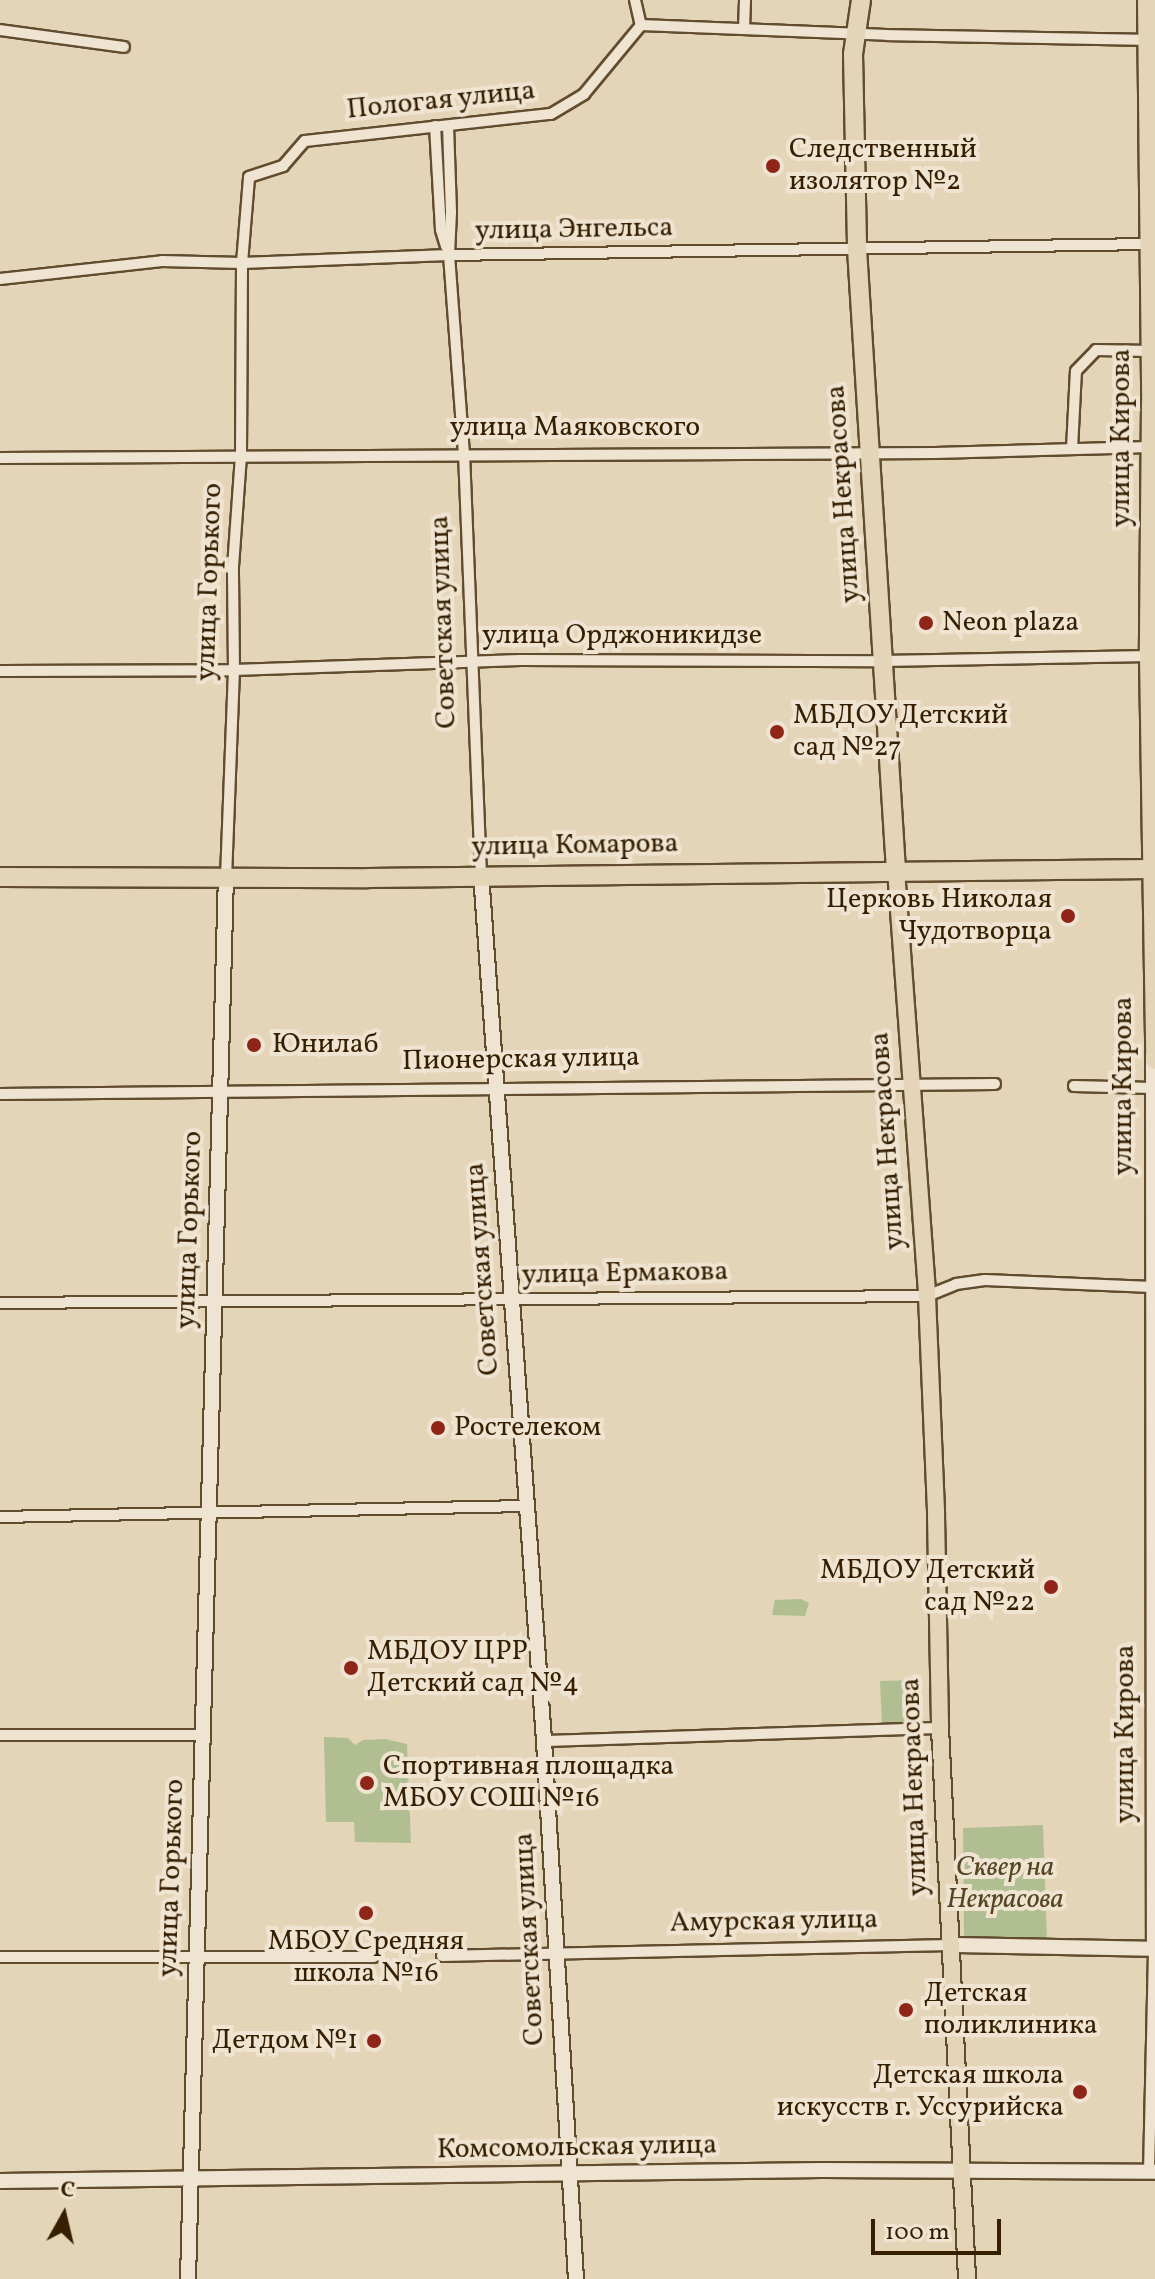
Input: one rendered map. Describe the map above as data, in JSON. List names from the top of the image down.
{
  "streets": {
    "highway": ["улица Кирова", "улица Некрасова", "улица Комарова"],
    "main road": [
      "улица Горького",
      "Советская улица",
      "Амурская улица",
      "Комсомольская улица"
    ],
    "street": [
      "Пологая улица",
      "улица Энгельса",
      "улица Маяковского",
      "улица Орджоникидзе",
      "Пионерская улица",
      "улица Ермакова"
    ]
  },
  "crossings": [
    ["Пологая улица", "улица Горького"],
    ["Пологая улица", "Советская улица"],
    ["улица Энгельса", "улица Кирова"],
    ["улица Энгельса", "улица Некрасова"],
    ["улица Энгельса", "улица Горького"],
    ["улица Энгельса", "Советская улица"],
    ["улица Маяковского", "улица Кирова"],
    ["улица Маяковского", "улица Некрасова"],
    ["улица Маяковского", "улица Горького"],
    ["улица Маяковского", "Советская улица"],
    ["улица Кирова", "улица Орджоникидзе"],
    ["улица Кирова", "улица Комарова"],
    ["улица Кирова", "улица Ермакова"],
    ["улица Кирова", "Амурская улица"],
    ["улица Кирова", "Комсомольская улица"],
    ["улица Некрасова", "улица Орджоникидзе"],
    ["улица Некрасова", "улица Комарова"],
    ["улица Некрасова", "Пионерская улица"],
    ["улица Некрасова", "улица Ермакова"],
    ["улица Некрасова", "Амурская улица"],
    ["улица Некрасова", "Комсомольская улица"],
    ["улица Горького", "улица Орджоникидзе"],
    ["улица Горького", "улица Комарова"],
    ["улица Горького", "Пионерская улица"],
    ["улица Горького", "улица Ермакова"],
    ["улица Горького", "Комсомольская улица"],
    ["Советская улица", "улица Орджоникидзе"],
    ["Советская улица", "улица Комарова"],
    ["Советская улица", "Пионерская улица"],
    ["Советская улица", "улица Ермакова"],
    ["Советская улица", "Амурская улица"],
    ["Советская улица", "Комсомольская улица"]
  ],
  "parks": ["Сквер на Некрасова"],
  "places": [
    "Следственный изолятор №2",
    "Neon plaza",
    "МБДОУ Детский сад №27",
    "Церковь Николая Чудотворца",
    "Юнилаб",
    "Ростелеком",
    "МБДОУ Детский сад №22",
    "МБДОУ ЦРР Детский сад №4",
    "Спортивная площадка МБОУ СОШ №16",
    "МБОУ Средняя школа №16",
    "Детская поликлиника",
    "Детдом №1",
    "Детская школа искусств г. Уссурийска"
  ],
  "scale_bar": "100 m",
  "north": "top"
}
